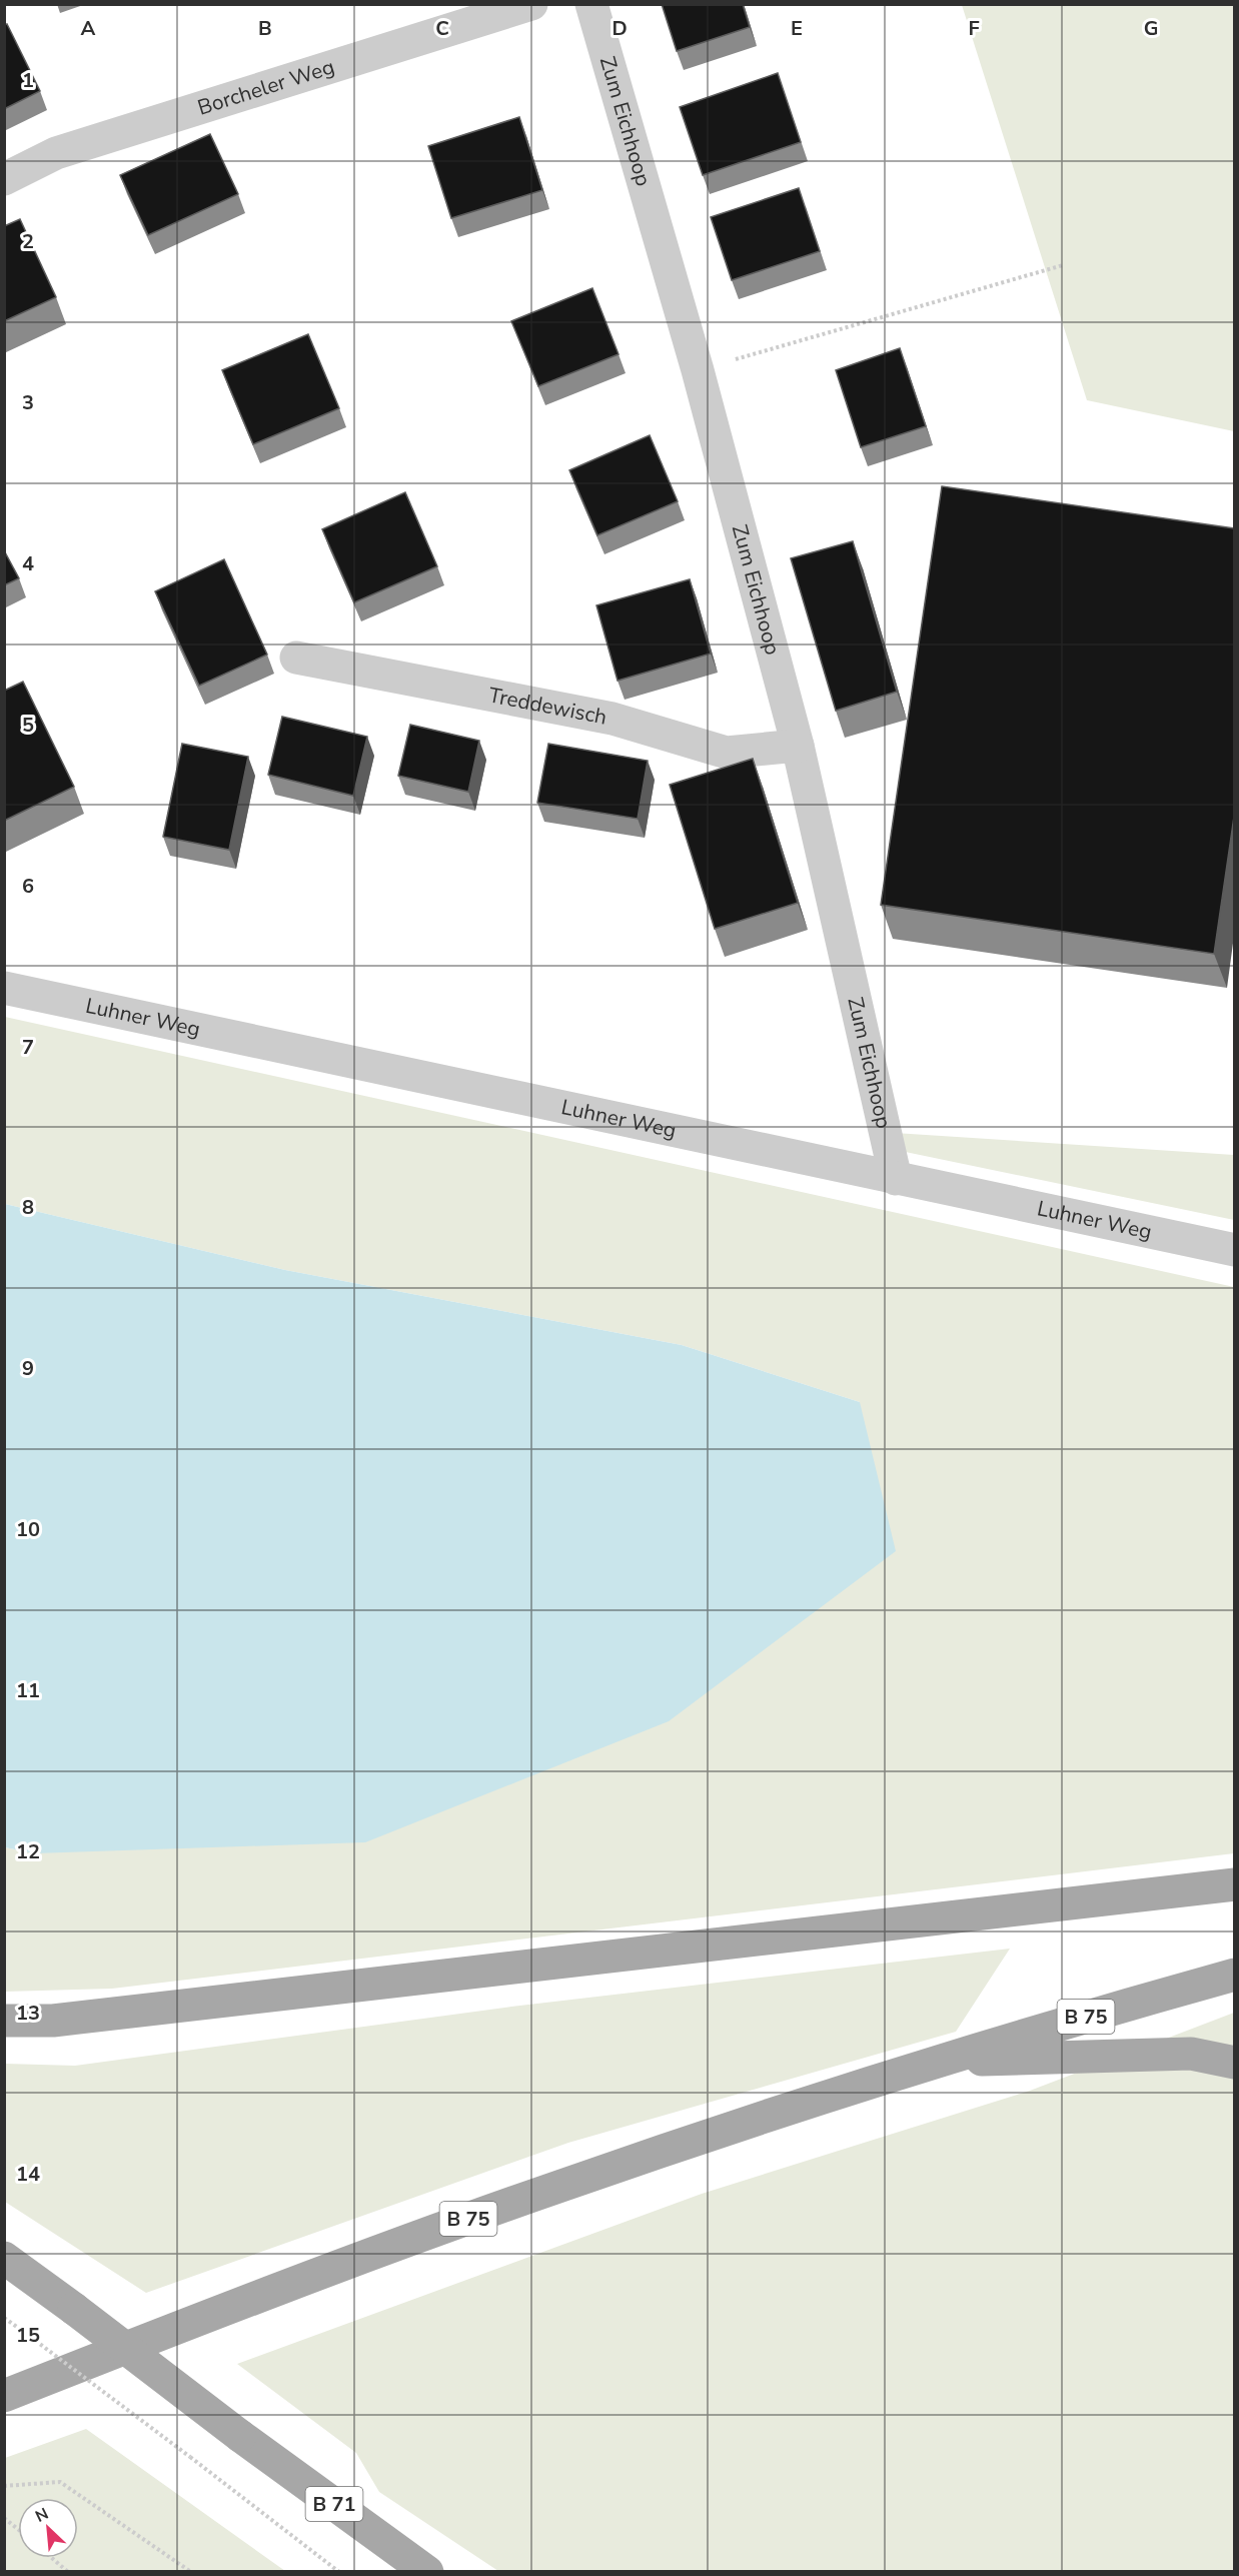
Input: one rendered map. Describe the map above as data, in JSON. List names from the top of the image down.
{
  "streets": {
    "main road": ["B 75", "B 71"],
    "street": [
      "Borcheler Weg",
      "Zum Eichhoop",
      "Treddewisch",
      "Luhner Weg"
    ]
  },
  "crossings": [
    ["Zum Eichhoop", "Treddewisch"],
    ["Zum Eichhoop", "Luhner Weg"]
  ],
  "north": "top left",
  "grid": {
    "columns": [
      "A",
      "B",
      "C",
      "D",
      "E",
      "F",
      "G"
    ],
    "rows": [
      "1",
      "2",
      "3",
      "4",
      "5",
      "6",
      "7",
      "8",
      "9",
      "10",
      "11",
      "12",
      "13",
      "14",
      "15"
    ]
  }
}
